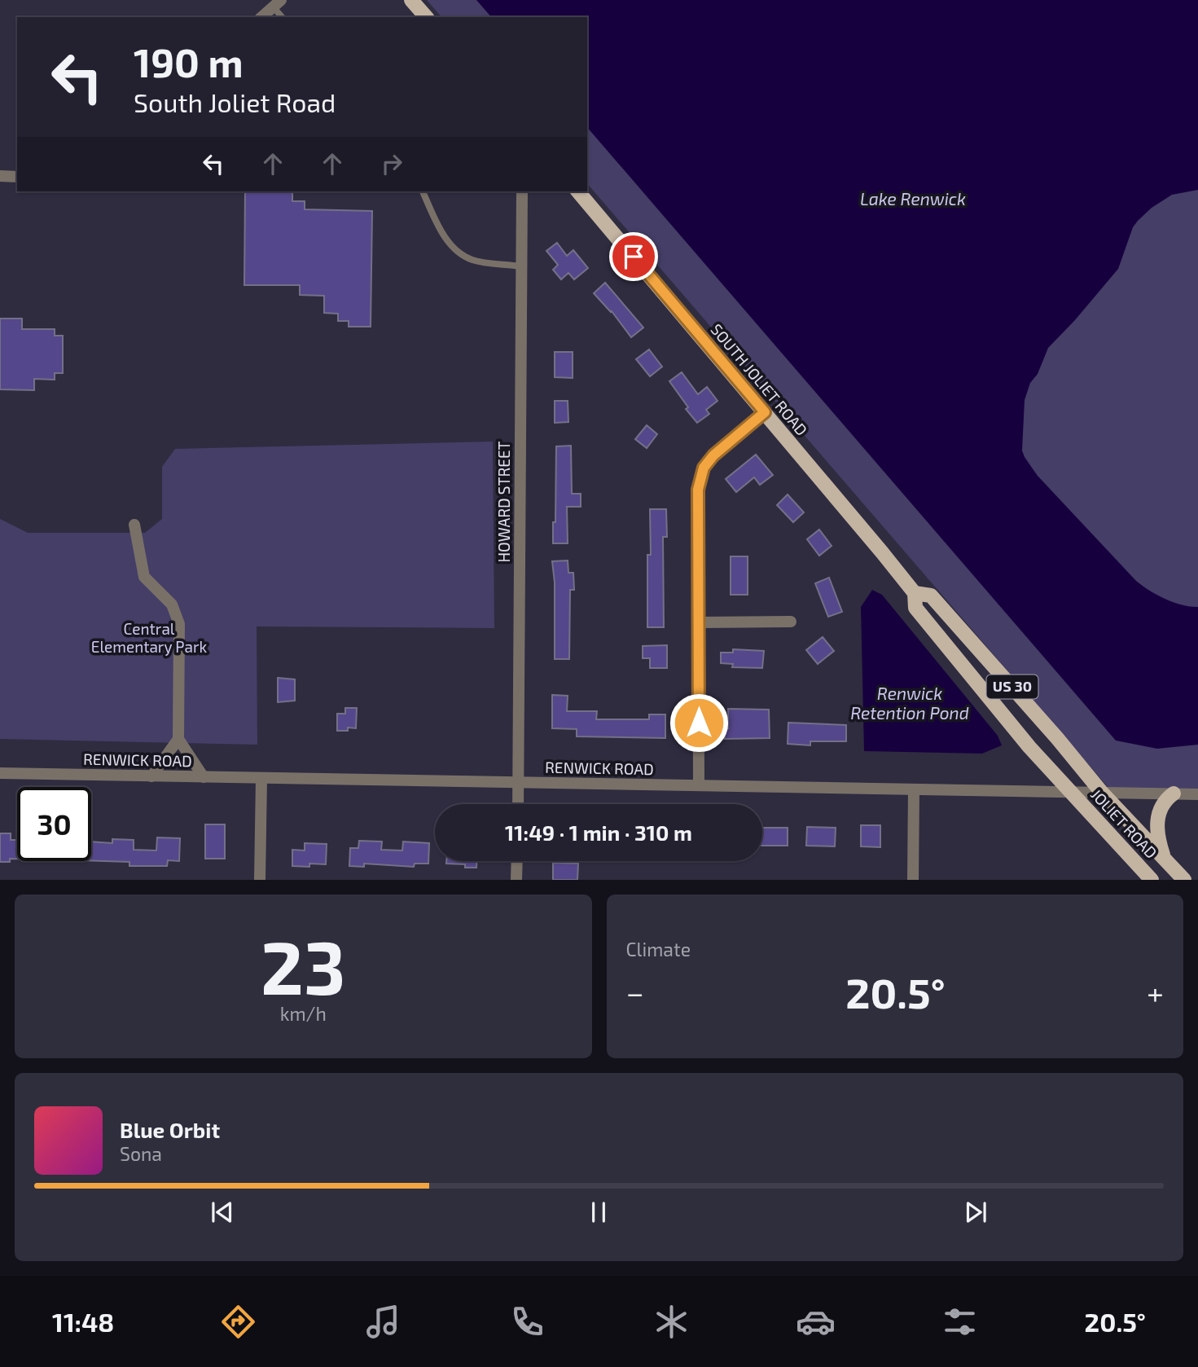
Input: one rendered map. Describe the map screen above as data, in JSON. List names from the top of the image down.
{
  "streets": {
    "main road": ["SOUTH JOLIET ROAD", "US 30", "JOLIET ROAD"],
    "street": ["HOWARD STREET", "RENWICK ROAD"]
  },
  "crossings": [
    ["SOUTH JOLIET ROAD", "RENWICK ROAD"],
    ["SOUTH JOLIET ROAD", "JOLIET ROAD"],
    ["HOWARD STREET", "RENWICK ROAD"],
    ["RENWICK ROAD", "JOLIET ROAD"]
  ],
  "water": ["Lake Renwick", "Renwick Retention Pond"],
  "parks": ["Central Elementary Park"],
  "page": {
    "turn": ["190 m", "South Joliet Road"],
    "limit": "30",
    "trip": "11:49 · 1 min · 310 m",
    "tile": [
      ["23", "km/h"],
      "Climate"
    ],
    "heat": ["−", "20.5°", "+"],
    "song": ["Blue Orbit", "Sona"],
    "tabs": ["11:48", "20.5°"]
  }
}
